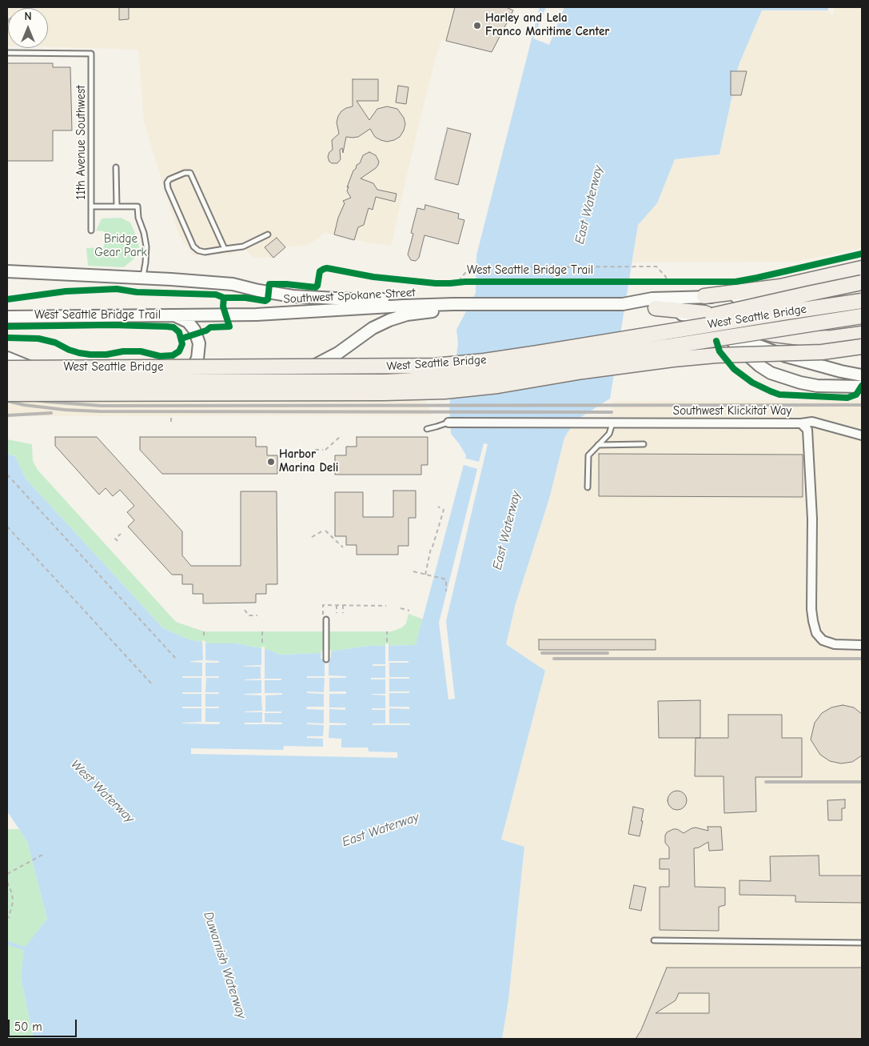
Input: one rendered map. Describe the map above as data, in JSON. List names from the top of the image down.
{
  "streets": {
    "highway": ["West Seattle Bridge"],
    "main road": ["Southwest Spokane Street"],
    "street": ["Southwest Klickitat Way"],
    "lane": ["11th Avenue Southwest"],
    "cycle path": ["West Seattle Bridge Trail"]
  },
  "water": ["East Waterway", "West Waterway", "Duwamish Waterway"],
  "parks": ["Bridge Gear Park"],
  "places": ["Harley and Lela Franco Maritime Center", "Harbor Marina Deli"],
  "scale_bar": "50 m",
  "north": "top"
}
